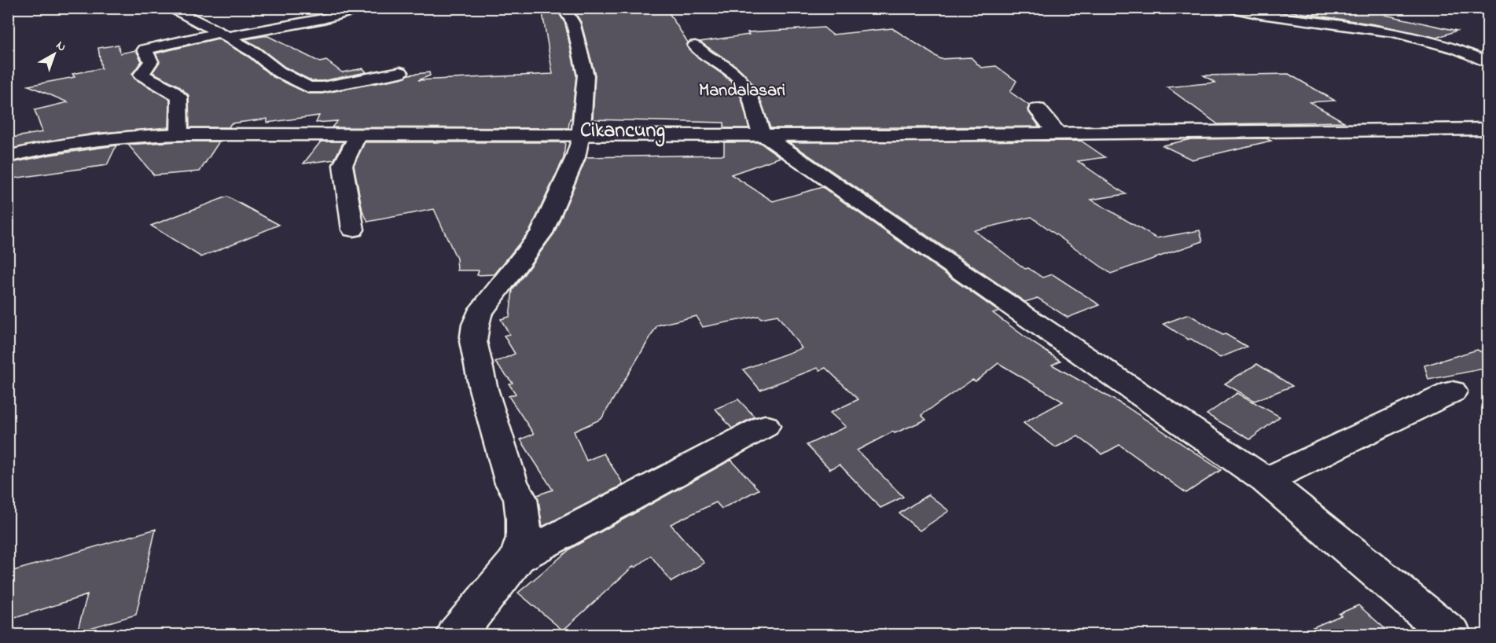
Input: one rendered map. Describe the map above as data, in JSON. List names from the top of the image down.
{
  "districts": ["Mandalasari", "Cikancung"],
  "north": "top right"
}
